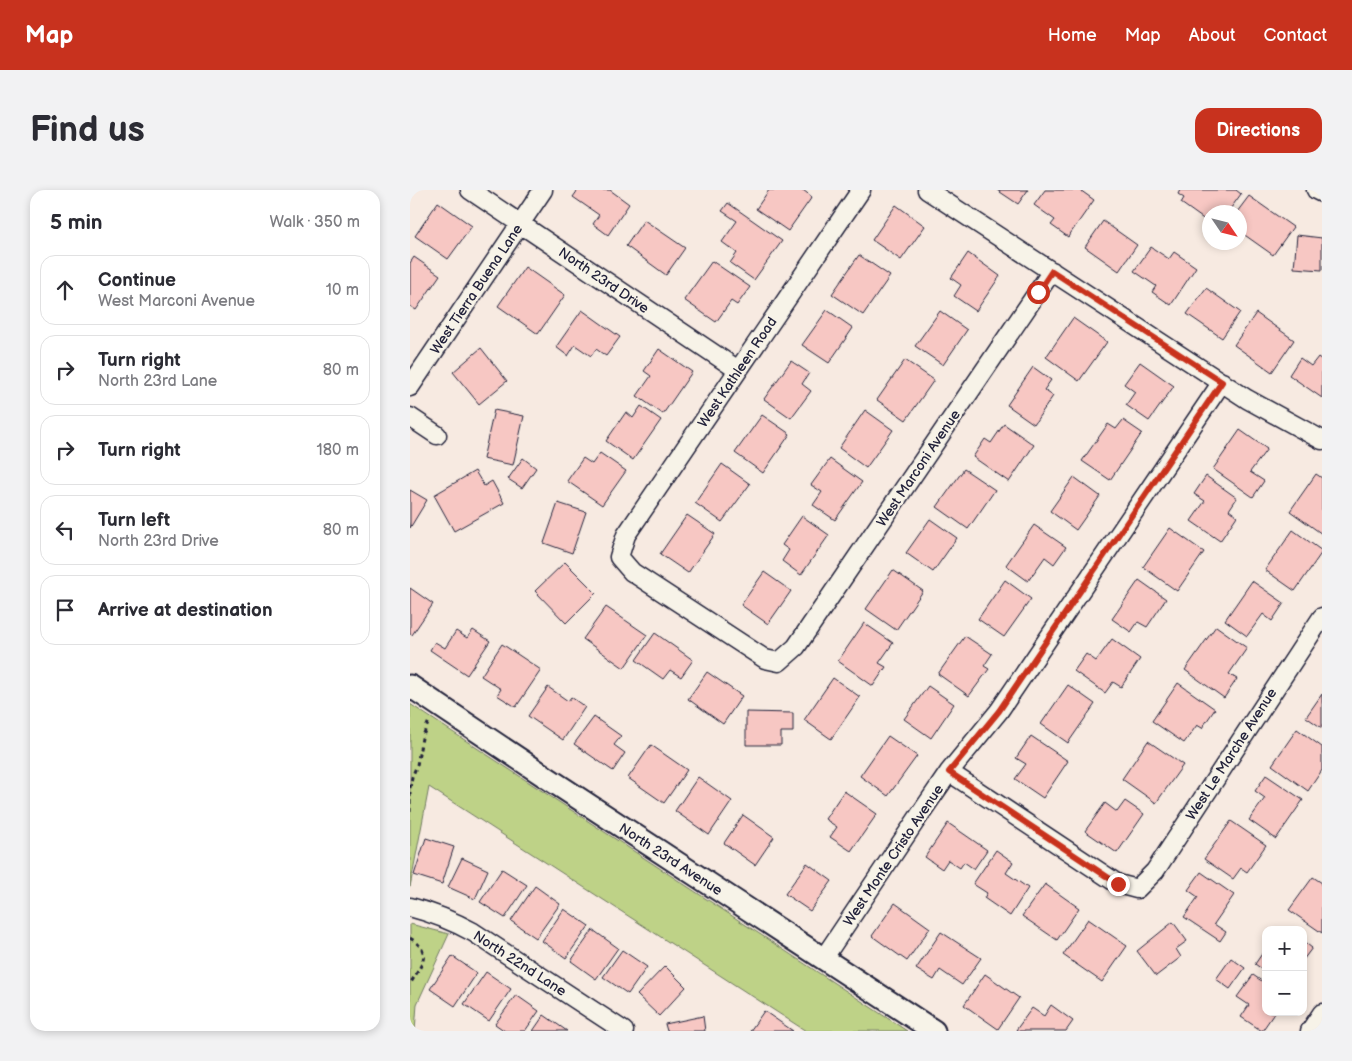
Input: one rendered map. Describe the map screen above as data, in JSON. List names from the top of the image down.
{
  "streets": {
    "street": [
      "North 23rd Drive",
      "West Tierra Buena Lane",
      "West Kathleen Road",
      "West Marconi Avenue",
      "West Le Marche Avenue",
      "West Monte Cristo Avenue",
      "North 23rd Avenue",
      "North 22nd Lane"
    ]
  },
  "crossings": [
    ["North 23rd Drive", "West Tierra Buena Lane"],
    ["North 23rd Drive", "West Kathleen Road"],
    ["West Kathleen Road", "West Marconi Avenue"],
    ["West Le Marche Avenue", "West Monte Cristo Avenue"],
    ["West Monte Cristo Avenue", "North 23rd Avenue"]
  ],
  "north": "bottom right",
  "page": {
    "header": "Map",
    "nav": [
      "Home",
      "Map",
      "About",
      "Contact"
    ],
    "buttons": "Directions",
    "title": "Find us",
    "heading": ["5 min", "Walk · 350 m"],
    "list": [
      ["Continue", "West Marconi Avenue", "10 m"],
      ["Turn right", "North 23rd Lane", "80 m"],
      ["Turn right", "180 m"],
      ["Turn left", "North 23rd Drive", "80 m"],
      "Arrive at destination"
    ],
    "map_buttons": ["+", "−"]
  }
}
